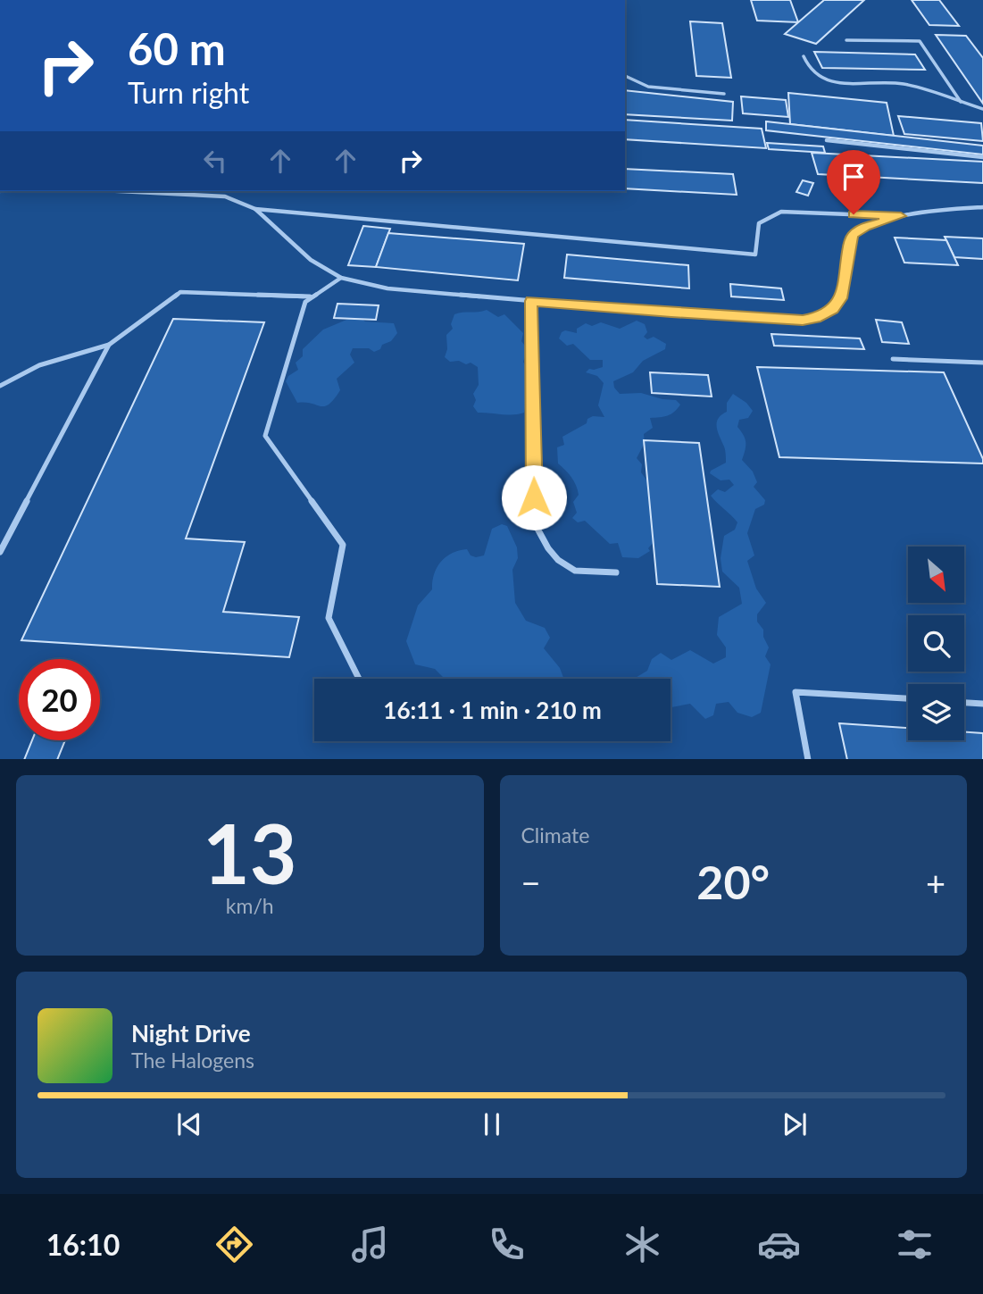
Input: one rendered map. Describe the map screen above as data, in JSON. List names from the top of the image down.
{
  "north": "bottom right",
  "page": {
    "turn": ["60 m", "Turn right"],
    "limit": "20",
    "trip": "16:11 · 1 min · 210 m",
    "tile": [
      ["13", "km/h"],
      "Climate"
    ],
    "heat": ["−", "20°", "+"],
    "song": ["Night Drive", "The Halogens"],
    "tabs": "16:10"
  }
}
